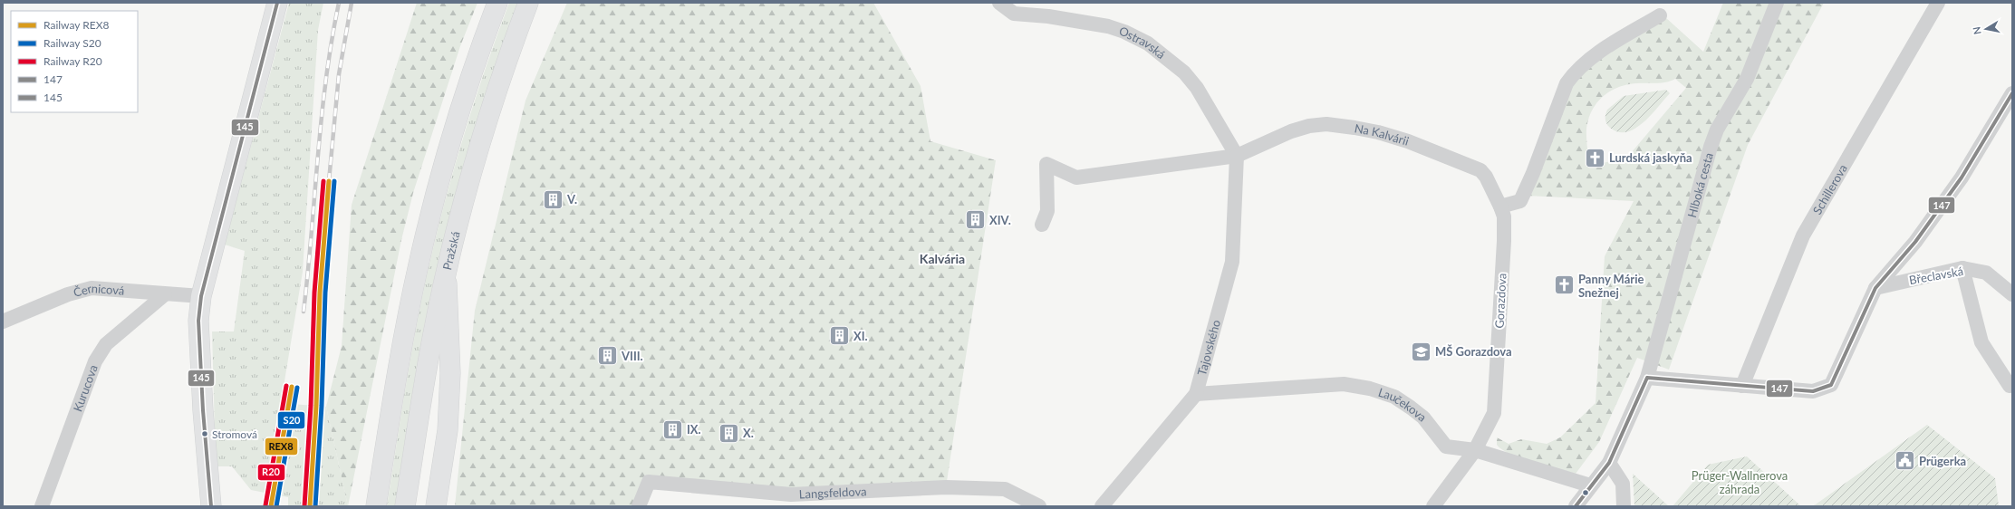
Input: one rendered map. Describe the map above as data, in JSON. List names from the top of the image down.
{
  "streets": {
    "main road": ["Pražská"],
    "street": [
      "Ostravská",
      "Na Kalvárii",
      "Hlboká cesta",
      "Schillerova",
      "Břeclavská",
      "Černicová",
      "Gorazdova",
      "Tajovského",
      "Kurucova",
      "Laučekova",
      "Langsfeldova"
    ]
  },
  "crossings": [
    ["Ostravská", "Na Kalvárii"],
    ["Ostravská", "Tajovského"],
    ["Na Kalvárii", "Gorazdova"],
    ["Na Kalvárii", "Tajovského"],
    ["Hlboká cesta", "Laučekova"],
    ["Černicová", "Kurucova"],
    ["Gorazdova", "Laučekova"],
    ["Tajovského", "Laučekova"]
  ],
  "districts": ["Kalvária"],
  "parks": ["Prüger-Wallnerova záhrada"],
  "places": {
    "church": ["Lurdská jaskyňa", "Panny Márie Snežnej"],
    "building": [
      "V.",
      "XIV.",
      "XI.",
      "VIII.",
      "IX.",
      "X."
    ],
    "school or university": ["MŠ Gorazdova"],
    "other": ["Stromová"],
    "public building": ["Prügerka"]
  },
  "lines": [
    "transit line 145",
    "transit line 147",
    "rail line REX8",
    "rail line S20",
    "rail line R20"
  ],
  "legend": [
    "Railway REX8",
    "Railway S20",
    "Railway R20",
    "147",
    "145"
  ],
  "north": "left"
}
